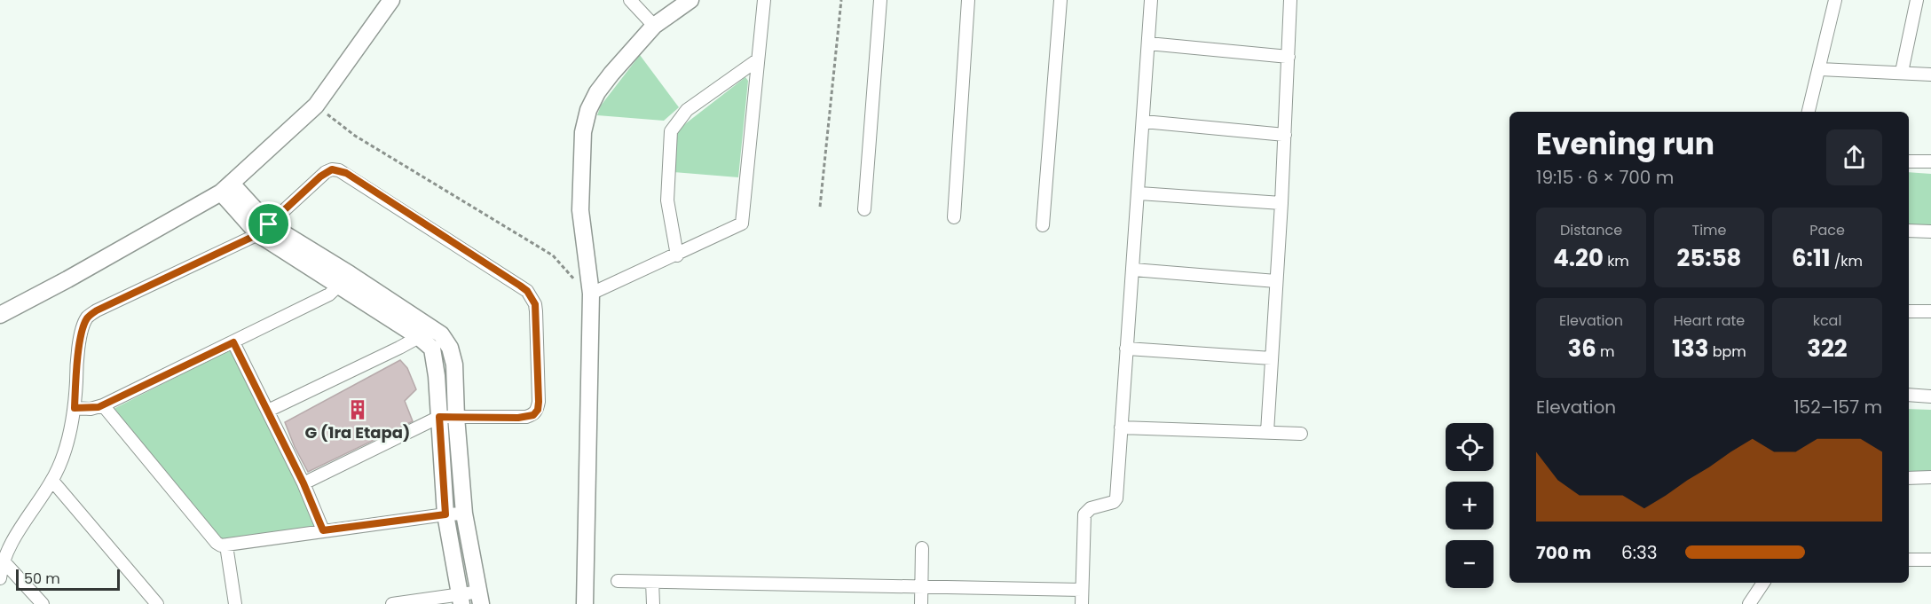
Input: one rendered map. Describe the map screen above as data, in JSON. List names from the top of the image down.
{
  "places": {
    "building": ["G (1ra Etapa)"]
  },
  "scale_bar": "50 m",
  "page": {
    "heading": ["Evening run", "19:15 · 6 × 700 m"],
    "stats": [
      ["Distance", "4.20 km"],
      ["Time", "25:58"],
      ["Pace", "6:11 /km"],
      ["Elevation", "36 m"],
      ["Heart rate", "133 bpm"],
      ["kcal", "322"]
    ],
    "chart": ["Elevation", "152–157 m"],
    "map_buttons": ["+", "−"],
    "list": [
      {
        "name": "700 m",
        "note": "6:33"
      }
    ],
    "scale": "50 m"
  }
}
